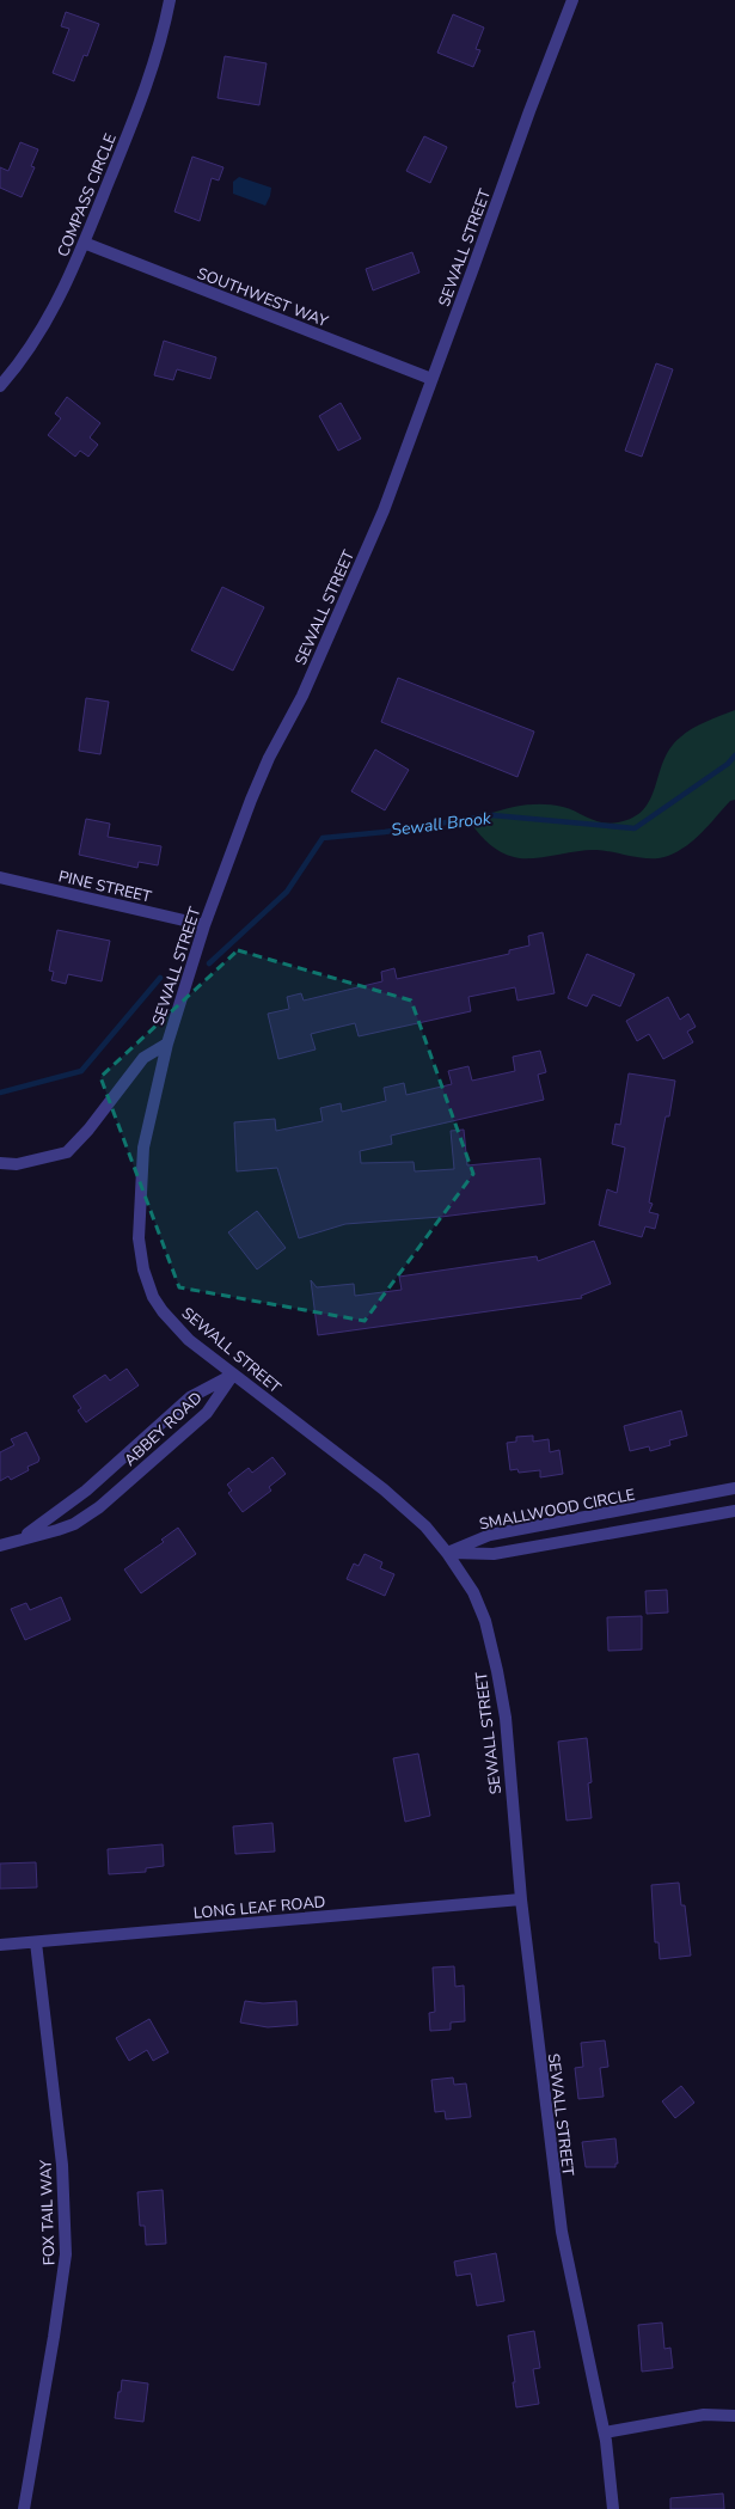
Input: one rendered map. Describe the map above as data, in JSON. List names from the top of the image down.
{
  "streets": {
    "street": [
      "COMPASS CIRCLE",
      "SEWALL STREET",
      "SOUTHWEST WAY",
      "PINE STREET",
      "ABBEY ROAD",
      "SMALLWOOD CIRCLE",
      "LONG LEAF ROAD",
      "FOX TAIL WAY"
    ]
  },
  "crossings": [
    ["COMPASS CIRCLE", "SOUTHWEST WAY"],
    ["SEWALL STREET", "SOUTHWEST WAY"],
    ["SEWALL STREET", "PINE STREET"],
    ["SEWALL STREET", "ABBEY ROAD"],
    ["SEWALL STREET", "SMALLWOOD CIRCLE"],
    ["SEWALL STREET", "LONG LEAF ROAD"],
    ["LONG LEAF ROAD", "FOX TAIL WAY"]
  ],
  "water": ["Sewall Brook"]
}
